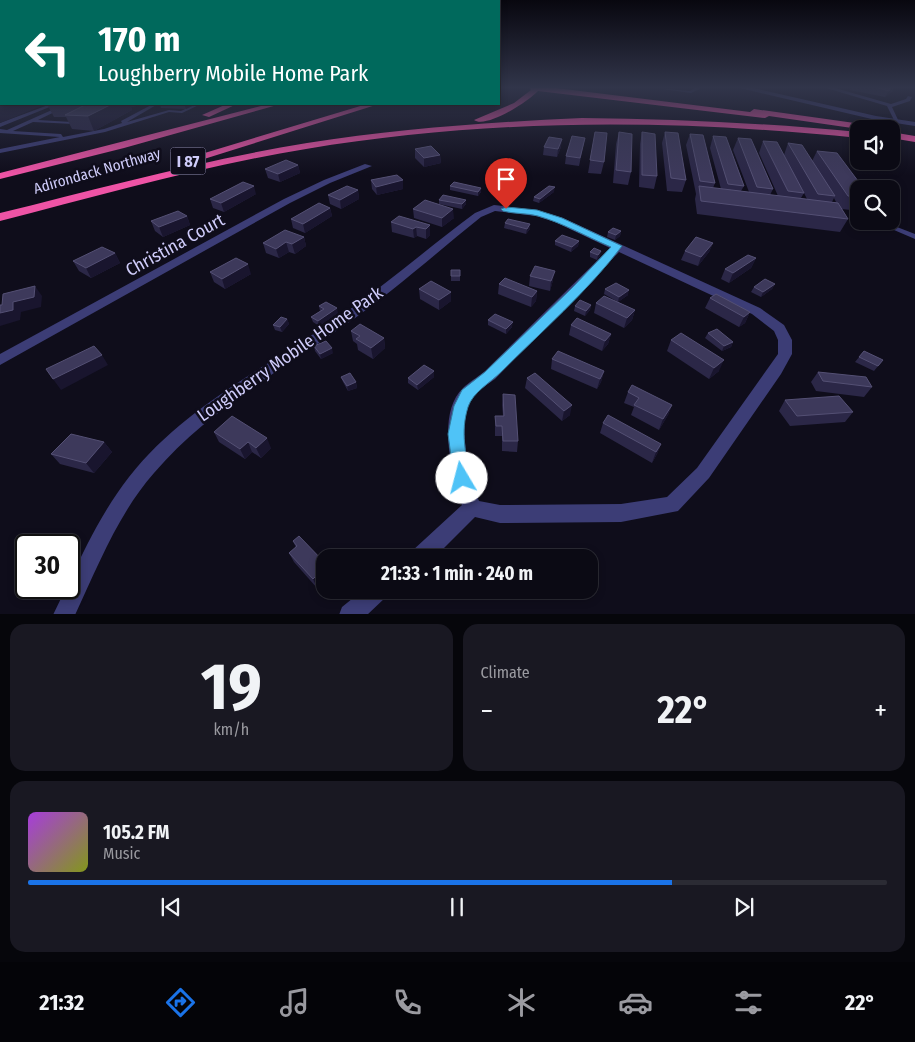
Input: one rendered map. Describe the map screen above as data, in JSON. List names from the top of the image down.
{
  "streets": {
    "highway": ["I 87", "Adirondack Northway"],
    "street": ["Christina Court", "Loughberry Mobile Home Park"]
  },
  "page": {
    "turn": ["170 m", "Loughberry Mobile Home Park"],
    "limit": "30",
    "trip": "21:33 · 1 min · 240 m",
    "tile": [
      ["19", "km/h"],
      "Climate"
    ],
    "heat": ["−", "22°", "+"],
    "song": ["105.2 FM", "Music"],
    "tabs": ["21:32", "22°"]
  }
}
